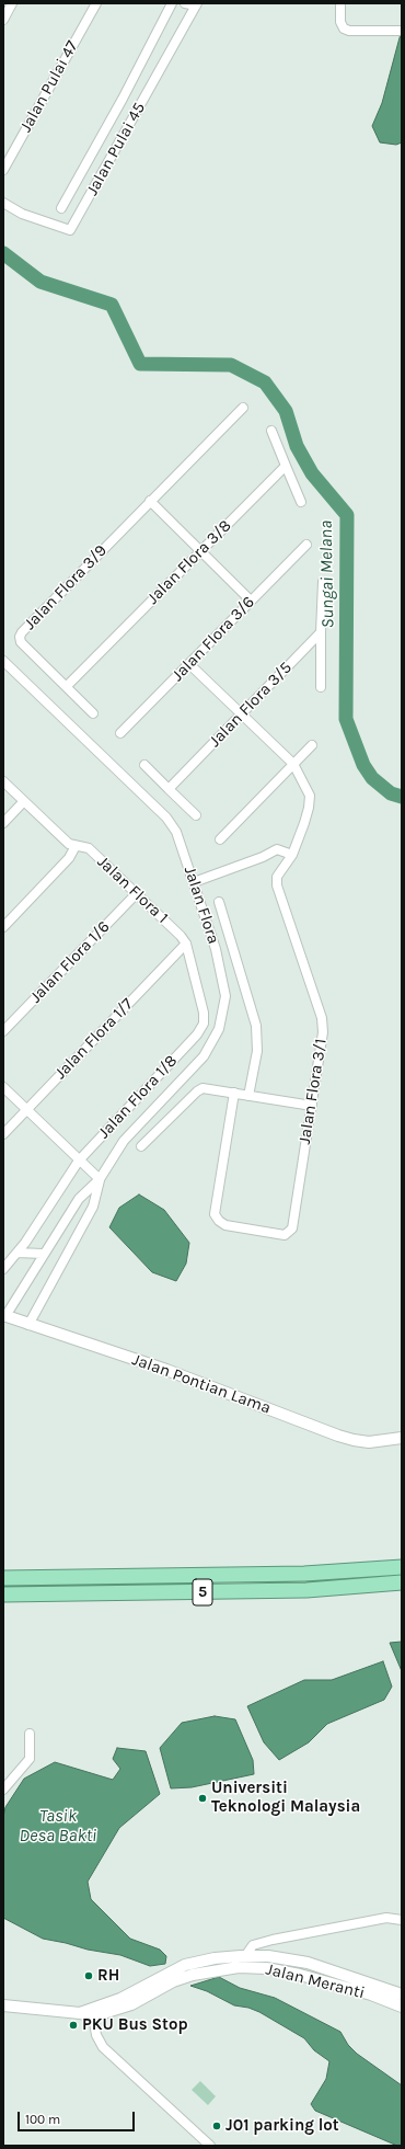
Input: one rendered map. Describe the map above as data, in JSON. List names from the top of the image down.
{
  "streets": {
    "highway": ["5"],
    "street": [
      "Jalan Pulai 47",
      "Jalan Pulai 45",
      "Jalan Flora 3/8",
      "Jalan Flora 3/9",
      "Jalan Flora 3/6",
      "Jalan Flora 3/5",
      "Jalan Flora 1",
      "Jalan Flora",
      "Jalan Flora 1/6",
      "Jalan Flora 1/7",
      "Jalan Flora 3/1",
      "Jalan Flora 1/8",
      "Jalan Pontian Lama",
      "Jalan Meranti"
    ]
  },
  "crossings": [
    ["Jalan Flora 3/8", "Jalan Flora 3/9"],
    ["Jalan Flora 3/6", "Jalan Flora 3/1"],
    ["Jalan Flora 3/5", "Jalan Flora 3/1"],
    ["Jalan Flora 1", "Jalan Flora 1/6"],
    ["Jalan Flora 1", "Jalan Flora 1/7"],
    ["Jalan Flora 1", "Jalan Flora 1/8"],
    ["Jalan Flora", "Jalan Pontian Lama"]
  ],
  "water": ["Sungai Melana", "Tasik Desa Bakti"],
  "places": [
    "Universiti Teknologi Malaysia",
    "RH",
    "PKU Bus Stop",
    "J01 parking lot"
  ],
  "scale_bar": "100 m"
}
